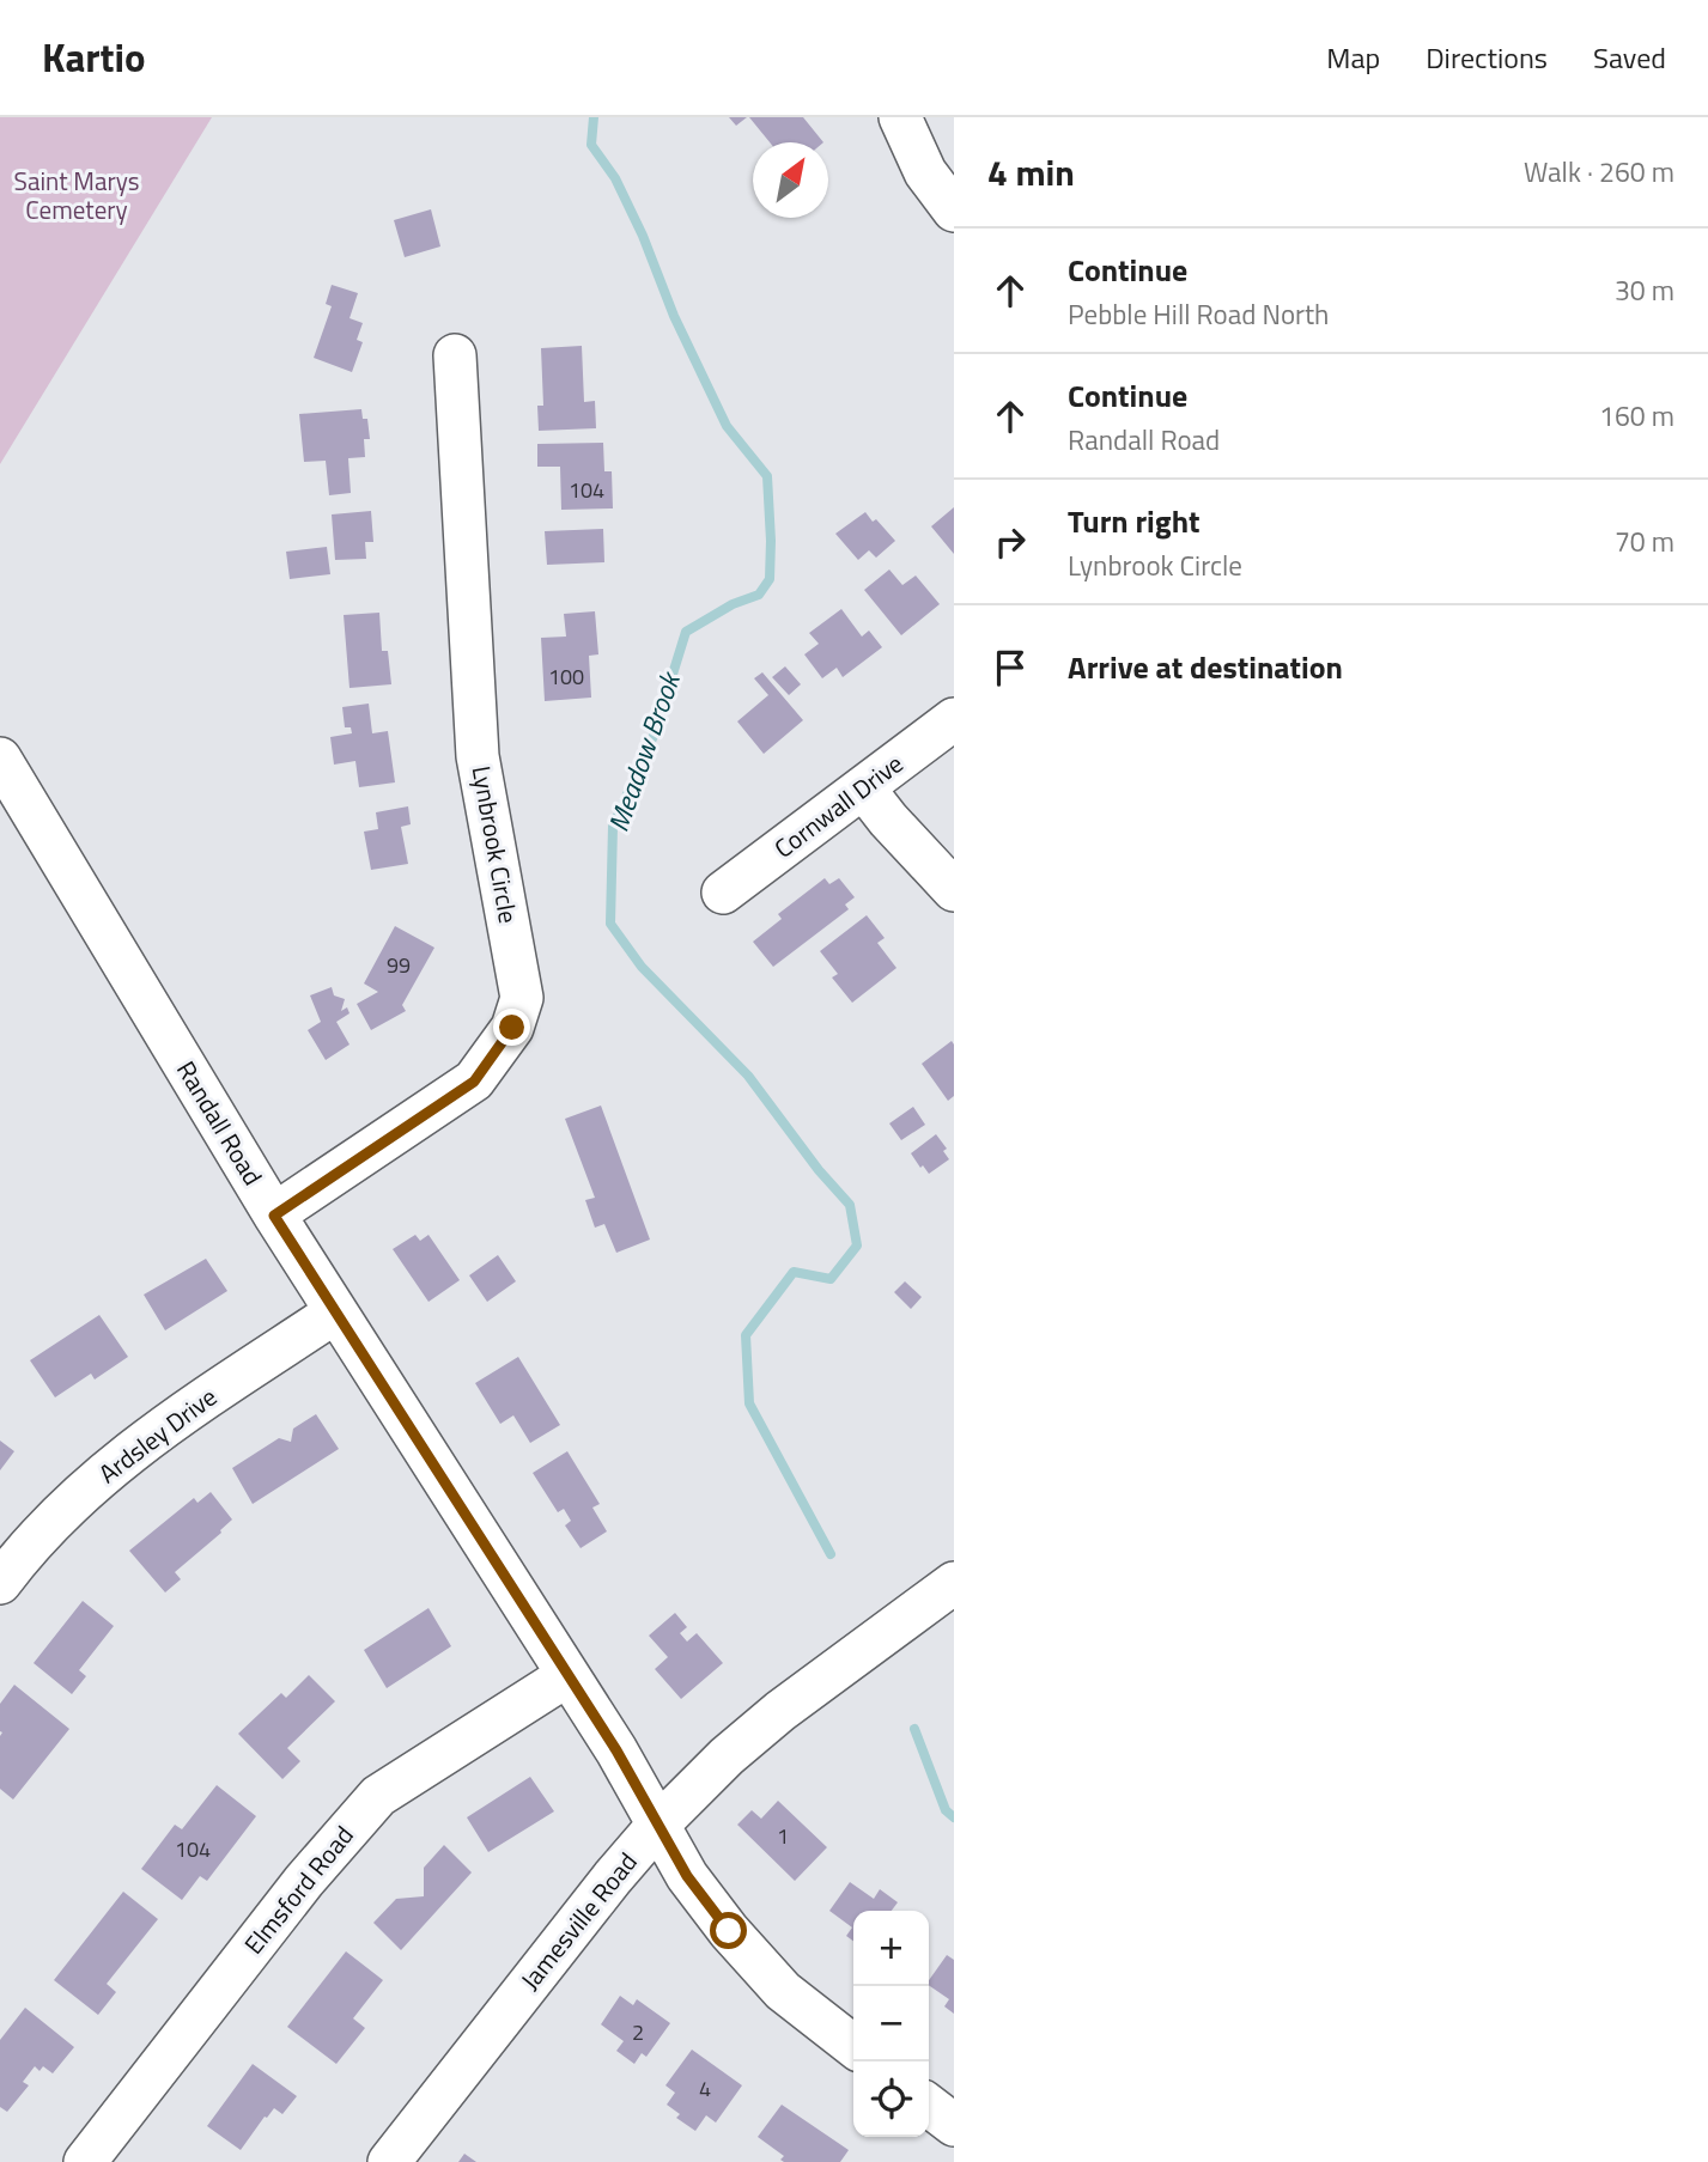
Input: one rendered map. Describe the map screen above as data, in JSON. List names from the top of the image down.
{
  "streets": {
    "street": [
      "Cornwall Drive",
      "Lynbrook Circle",
      "Randall Road",
      "Ardsley Drive",
      "Elmsford Road",
      "Jamesville Road"
    ]
  },
  "crossings": [
    ["Lynbrook Circle", "Randall Road"],
    ["Randall Road", "Ardsley Drive"],
    ["Randall Road", "Elmsford Road"],
    ["Randall Road", "Jamesville Road"]
  ],
  "water": ["Meadow Brook"],
  "parks": ["Saint Marys Cemetery"],
  "house_numbers": [
    "104",
    "100",
    "99",
    "1",
    "104",
    "2",
    "4"
  ],
  "north": "top right",
  "page": {
    "header": "Kartio",
    "nav": ["Map", "Directions", "Saved"],
    "heading": ["4 min", "Walk · 260 m"],
    "list": [
      ["Continue", "Pebble Hill Road North", "30 m"],
      ["Continue", "Randall Road", "160 m"],
      ["Turn right", "Lynbrook Circle", "70 m"],
      "Arrive at destination"
    ],
    "map_buttons": ["+", "−"]
  }
}
